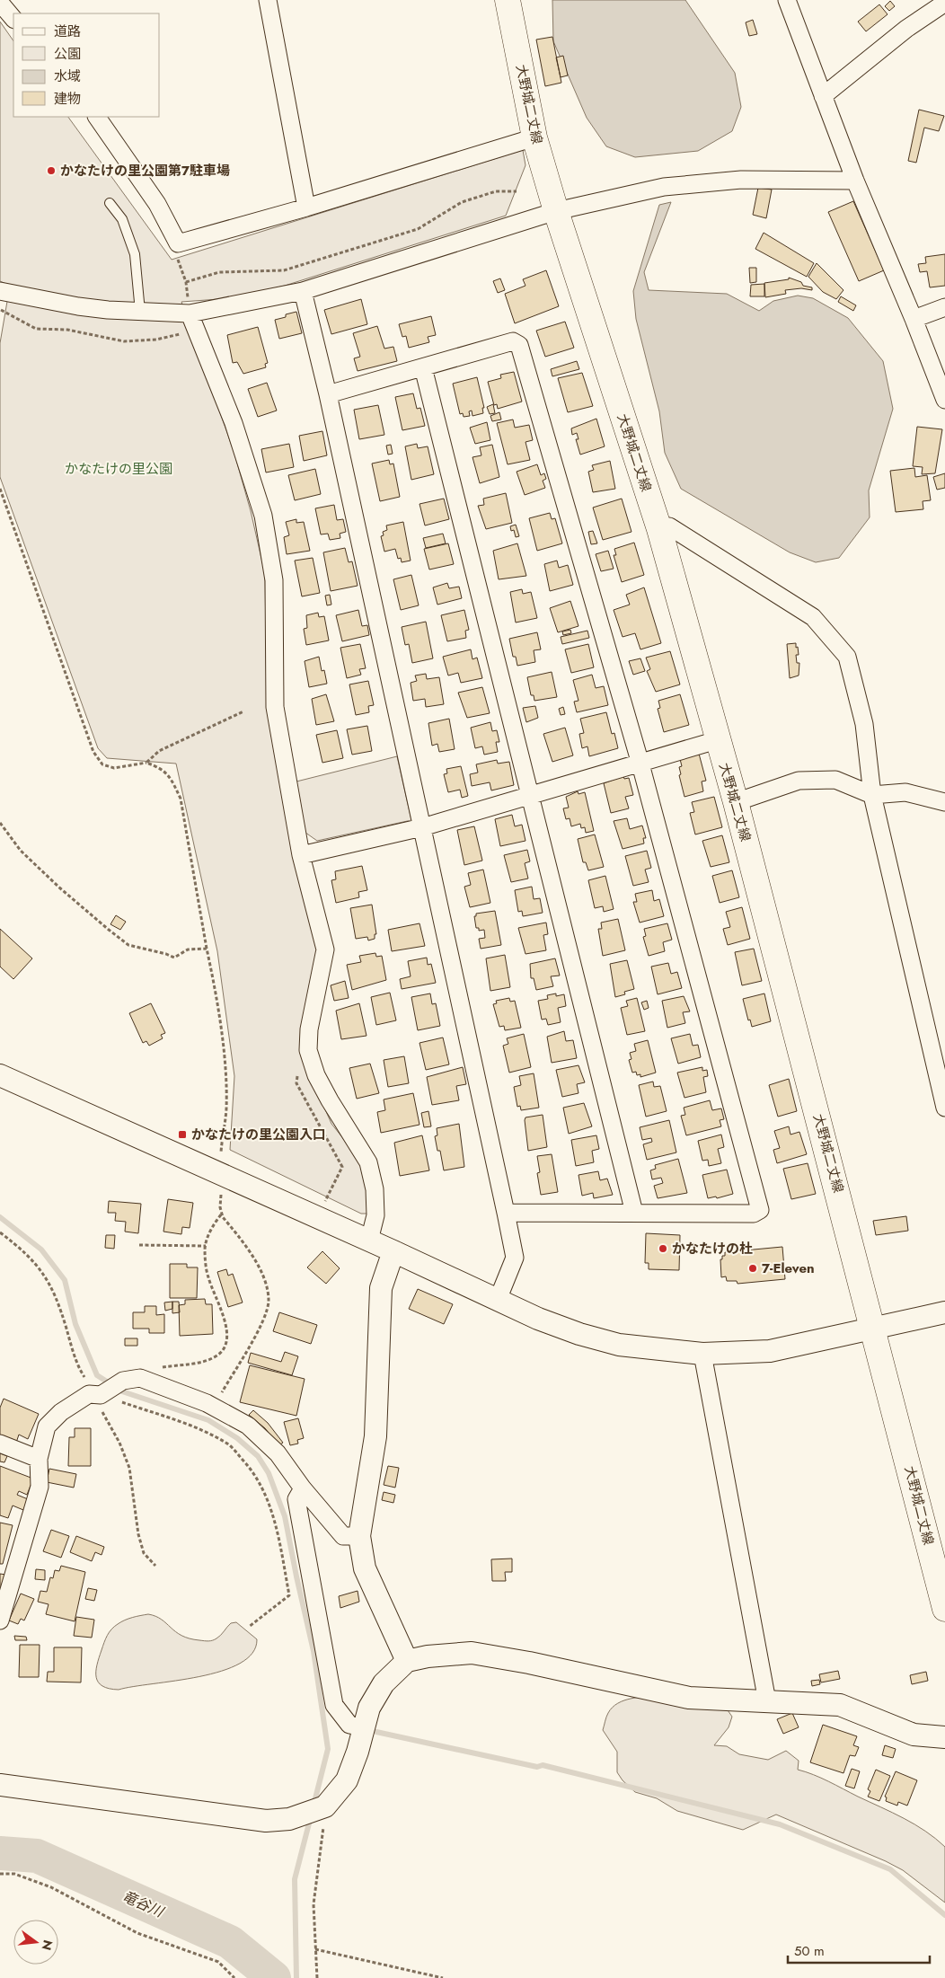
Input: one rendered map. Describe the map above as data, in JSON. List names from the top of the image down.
{
  "streets": {
    "main road": ["大野城二丈線"]
  },
  "water": ["竜谷川"],
  "parks": ["かなたけの里公園"],
  "places": {
    "other": ["かなたけの里公園第7駐車場", "かなたけの杜", "7-Eleven"],
    "transit": ["かなたけの里公園入口"]
  },
  "legend": [
    "道路",
    "公園",
    "水域",
    "建物"
  ],
  "scale_bar": "50 m",
  "north": "right"
}
